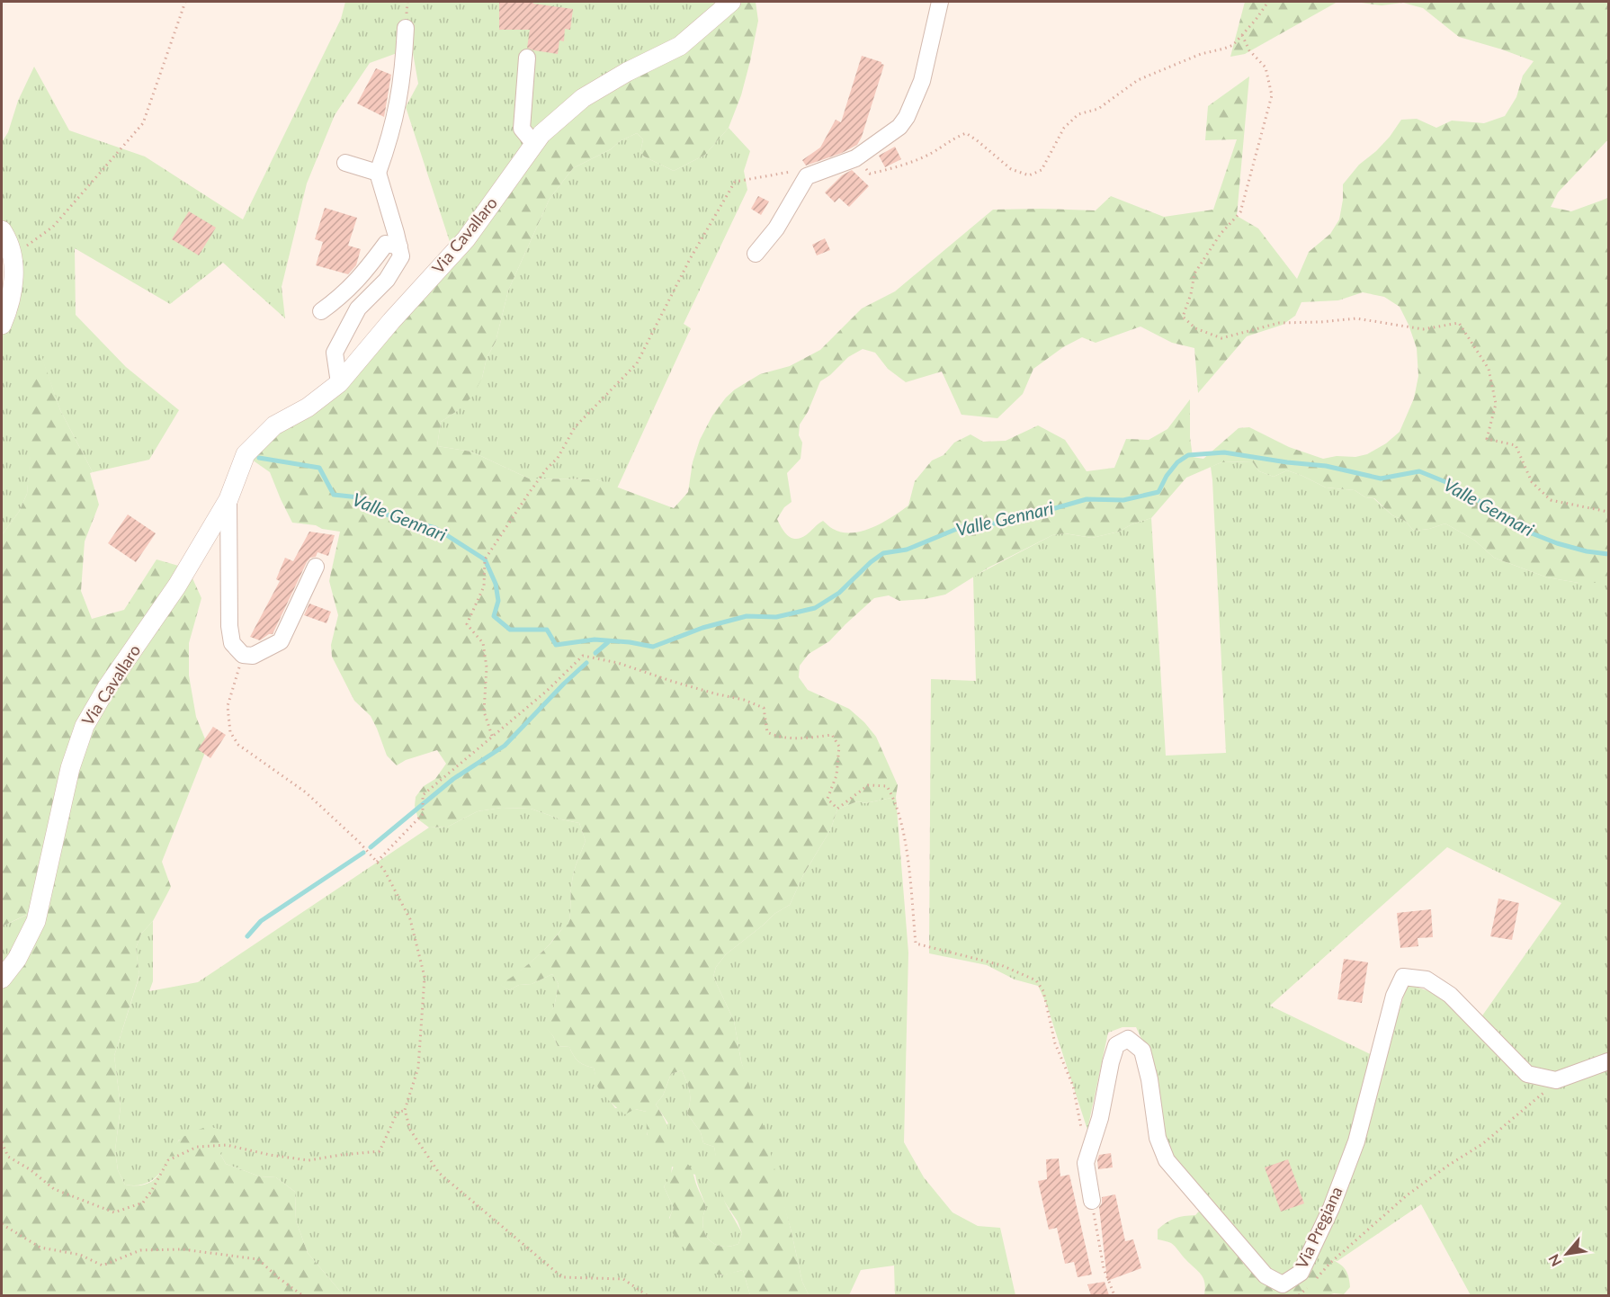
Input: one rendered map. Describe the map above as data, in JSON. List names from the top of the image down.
{
  "streets": {
    "street": ["Via Cavallaro", "Via Pregiana"]
  },
  "water": ["Valle Gennari"],
  "north": "bottom left"
}
